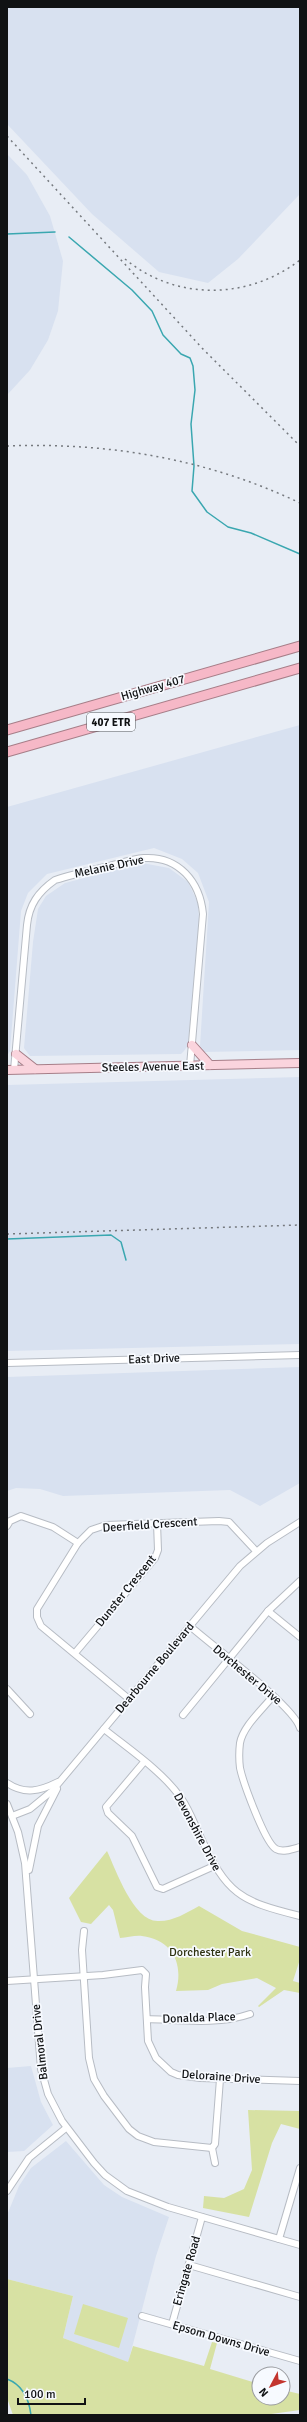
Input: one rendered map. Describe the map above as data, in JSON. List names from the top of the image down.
{
  "streets": {
    "highway": ["Highway 407", "407 ETR"],
    "main road": ["Steeles Avenue East"],
    "street": [
      "Melanie Drive",
      "East Drive",
      "Deerfield Crescent",
      "Dunster Crescent",
      "Dearbourne Boulevard",
      "Dorchester Drive",
      "Devonshire Drive",
      "Donalda Place",
      "Balmoral Drive",
      "Deloraine Drive",
      "Eringate Road",
      "Epsom Downs Drive"
    ]
  },
  "crossings": [
    ["Melanie Drive", "Steeles Avenue East"],
    ["Deerfield Crescent", "Dunster Crescent"],
    ["Deerfield Crescent", "Dearbourne Boulevard"],
    ["Dearbourne Boulevard", "Dorchester Drive"],
    ["Dearbourne Boulevard", "Devonshire Drive"],
    ["Dearbourne Boulevard", "Balmoral Drive"],
    ["Donalda Place", "Deloraine Drive"],
    ["Balmoral Drive", "Deloraine Drive"],
    ["Balmoral Drive", "Eringate Road"],
    ["Eringate Road", "Epsom Downs Drive"]
  ],
  "parks": ["Dorchester Park"],
  "scale_bar": "100 m",
  "north": "bottom left"
}
